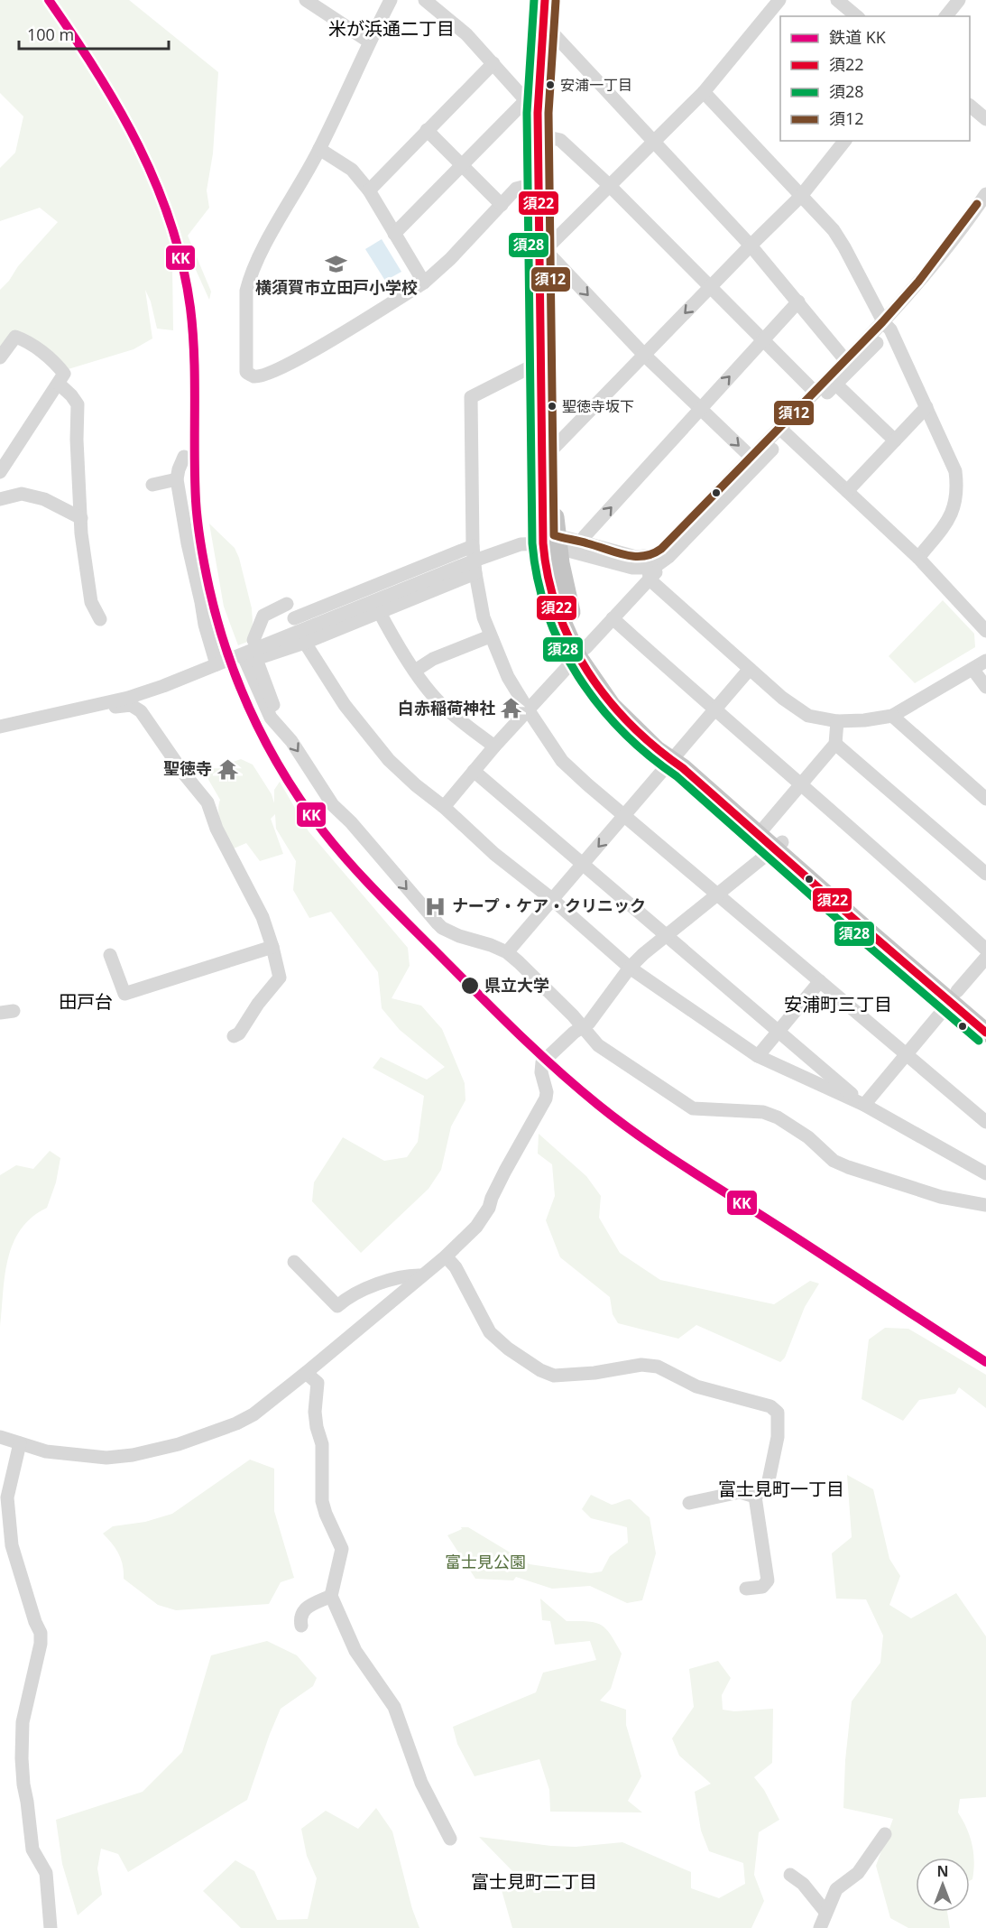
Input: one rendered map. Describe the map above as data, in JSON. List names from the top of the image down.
{
  "districts": [
    "米が浜通二丁目",
    "田戸台",
    "安浦町三丁目",
    "富士見町一丁目",
    "富士見町二丁目"
  ],
  "parks": ["富士見公園"],
  "places": {
    "other": ["安浦一丁目", "聖徳寺坂下", "県立大学"],
    "school or university": ["横須賀市立田戸小学校"],
    "temple": ["白赤稲荷神社", "聖徳寺"],
    "hospital": ["ナープ・ケア・クリニック"]
  },
  "lines": [
    "rail line KK",
    "transit line 須22",
    "transit line 須28",
    "transit line 須12"
  ],
  "legend": [
    "鉄道 KK",
    "須22",
    "須28",
    "須12"
  ],
  "scale_bar": "100 m",
  "north": "top"
}
